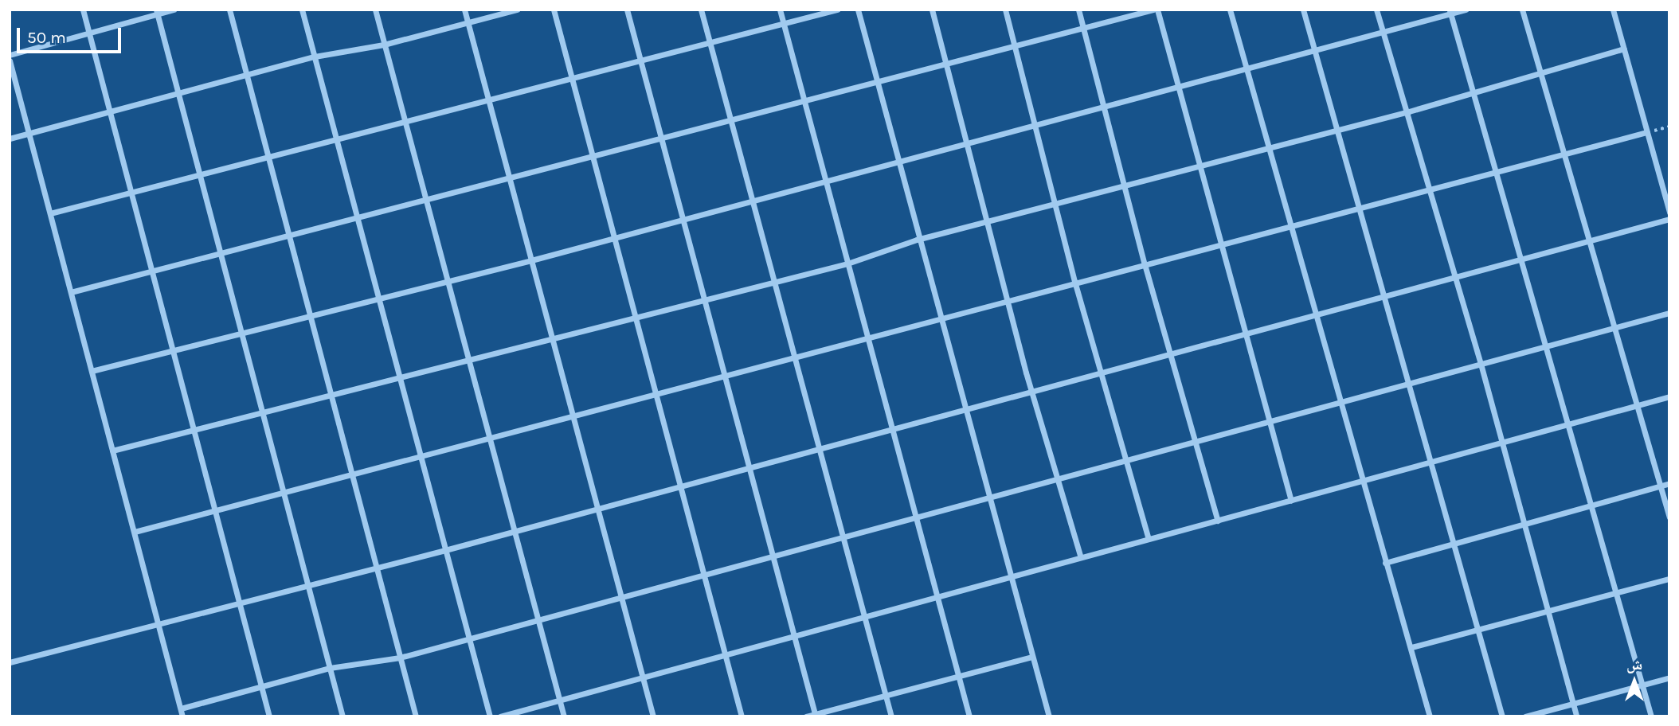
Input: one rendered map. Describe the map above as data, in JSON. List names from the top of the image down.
{
  "scale_bar": "50 m",
  "north": "top"
}
